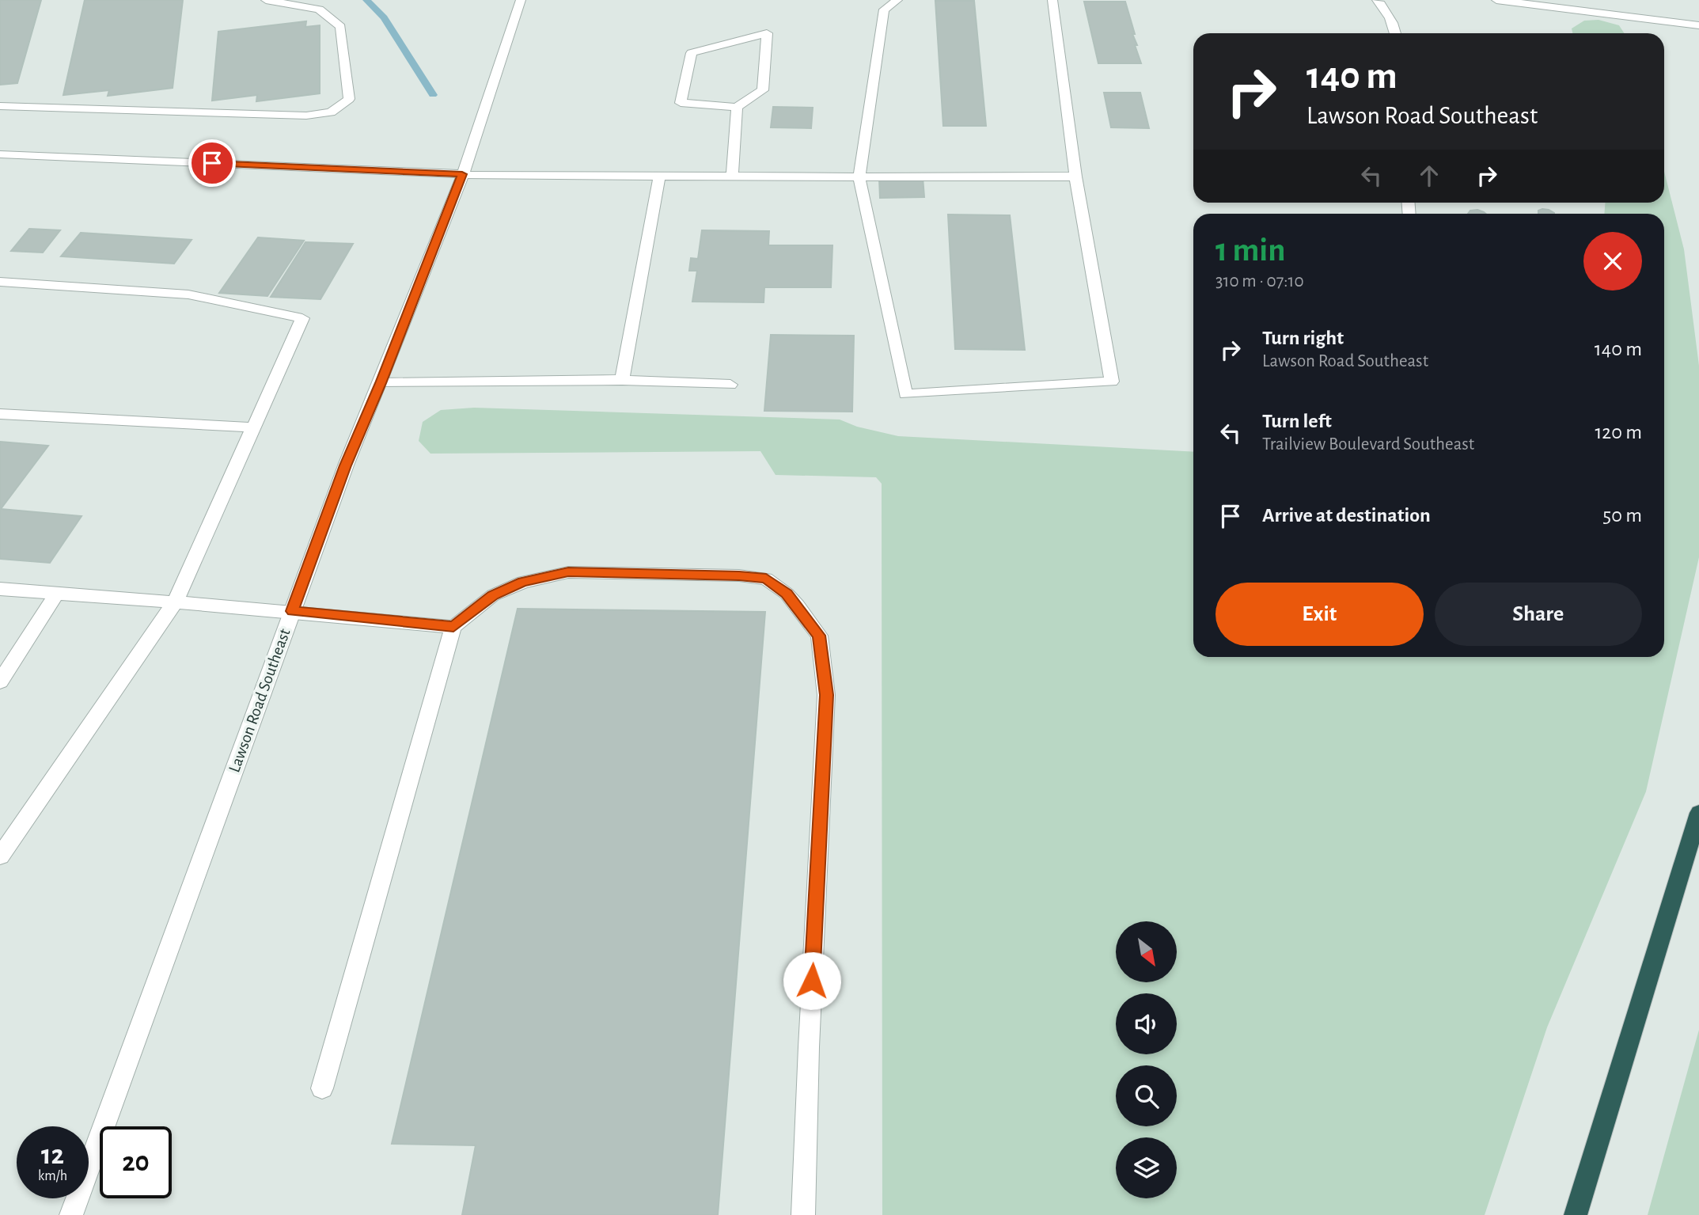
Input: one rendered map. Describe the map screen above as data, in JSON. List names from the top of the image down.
{
  "streets": {
    "street": ["Lawson Road Southeast"]
  },
  "north": "bottom right",
  "page": {
    "turn": ["140 m", "Lawson Road Southeast"],
    "heading": ["1 min", "310 m · 07:10"],
    "list": [
      {
        "name": "Turn right",
        "note": "Lawson Road Southeast",
        "value": "140 m"
      },
      {
        "name": "Turn left",
        "note": "Trailview Boulevard Southeast",
        "value": "120 m"
      },
      {
        "name": "Arrive at destination",
        "value": "50 m"
      }
    ],
    "buttons": ["Exit", "Share"],
    "speed": "12 km/h",
    "limit": "20"
  }
}
